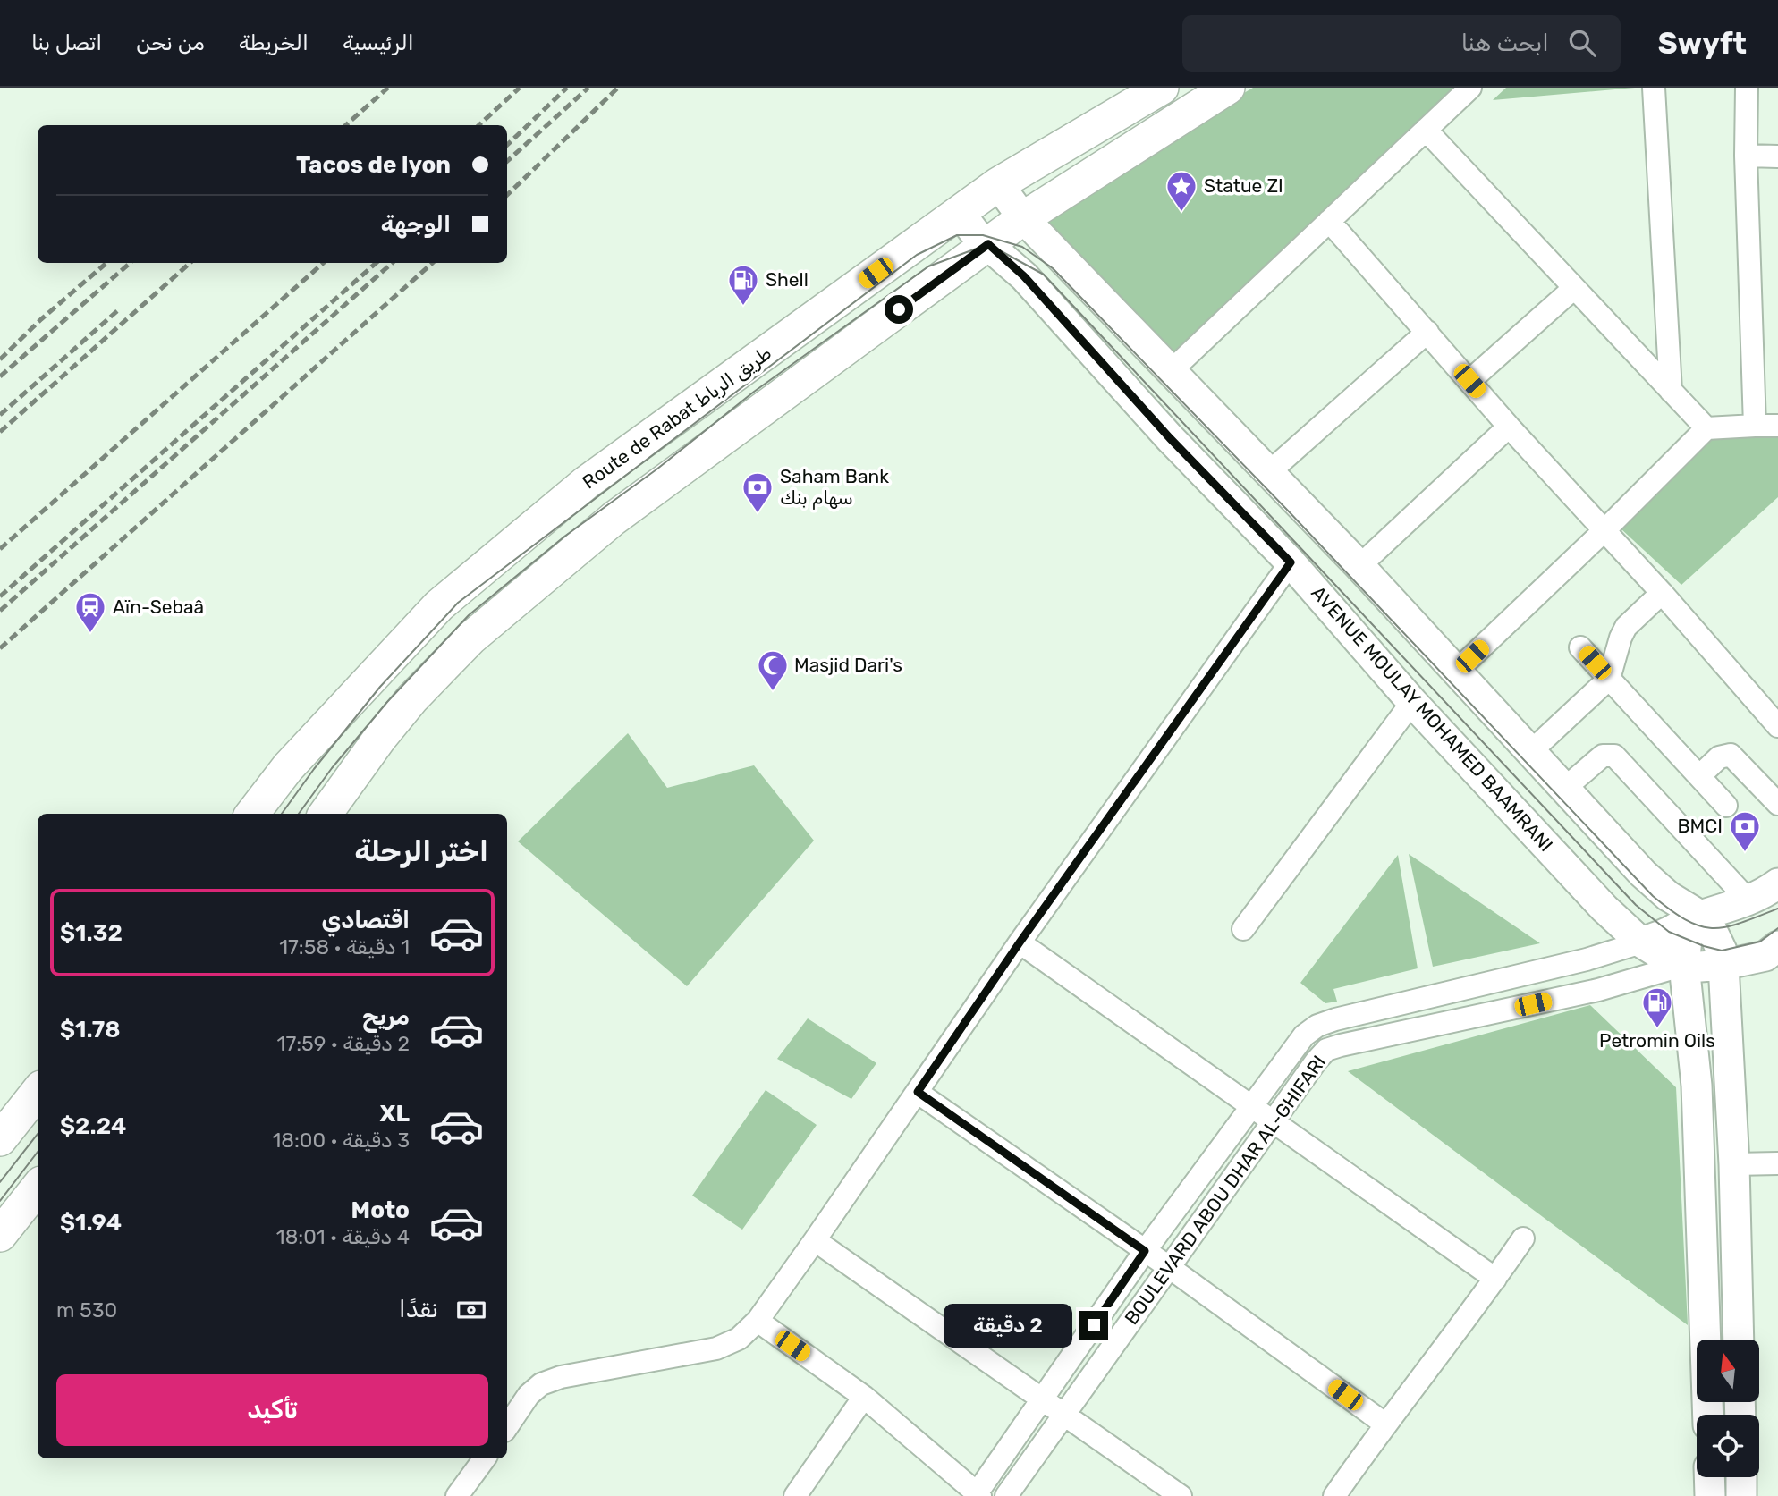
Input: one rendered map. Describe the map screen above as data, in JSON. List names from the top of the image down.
{
  "streets": {
    "main road": ["Route de Rabat طريق الرباط"],
    "street": ["AVENUE MOULAY MOHAMED BAAMRANI", "BOULEVARD ABOU DHAR AL-GHIFARI"]
  },
  "crossings": [
    ["Route de Rabat طريق الرباط", "AVENUE MOULAY MOHAMED BAAMRANI"],
    ["AVENUE MOULAY MOHAMED BAAMRANI", "BOULEVARD ABOU DHAR AL-GHIFARI"]
  ],
  "places": {
    "place": ["Statue ZI"],
    "fuel station": ["Shell", "Petromin Oils"],
    "bank": ["Saham Bank سهام بنك", "BMCI"],
    "station": ["Aïn-Sebaâ"],
    "mosque": ["Masjid Dari's"]
  },
  "north": "top",
  "page": {
    "header": "Swyft",
    "search": "ابحث هنا",
    "nav": [
      "الرئيسية",
      "الخريطة",
      "من نحن",
      "اتصل بنا"
    ],
    "banner": ["Tacos de lyon", "الوجهة"],
    "heading": "اختر الرحلة",
    "list": [
      {
        "name": "اقتصادي",
        "note": "1 دقيقة · 17:58",
        "value": "$1.32"
      },
      {
        "name": "مريح",
        "note": "2 دقيقة · 17:59",
        "value": "$1.78"
      },
      {
        "name": "XL",
        "note": "3 دقيقة · 18:00",
        "value": "$2.24"
      },
      {
        "name": "Moto",
        "note": "4 دقيقة · 18:01",
        "value": "$1.94"
      }
    ],
    "pay": ["نقدًا", "530 m"],
    "bubble": "2 دقيقة",
    "buttons": "تأكيد"
  }
}
